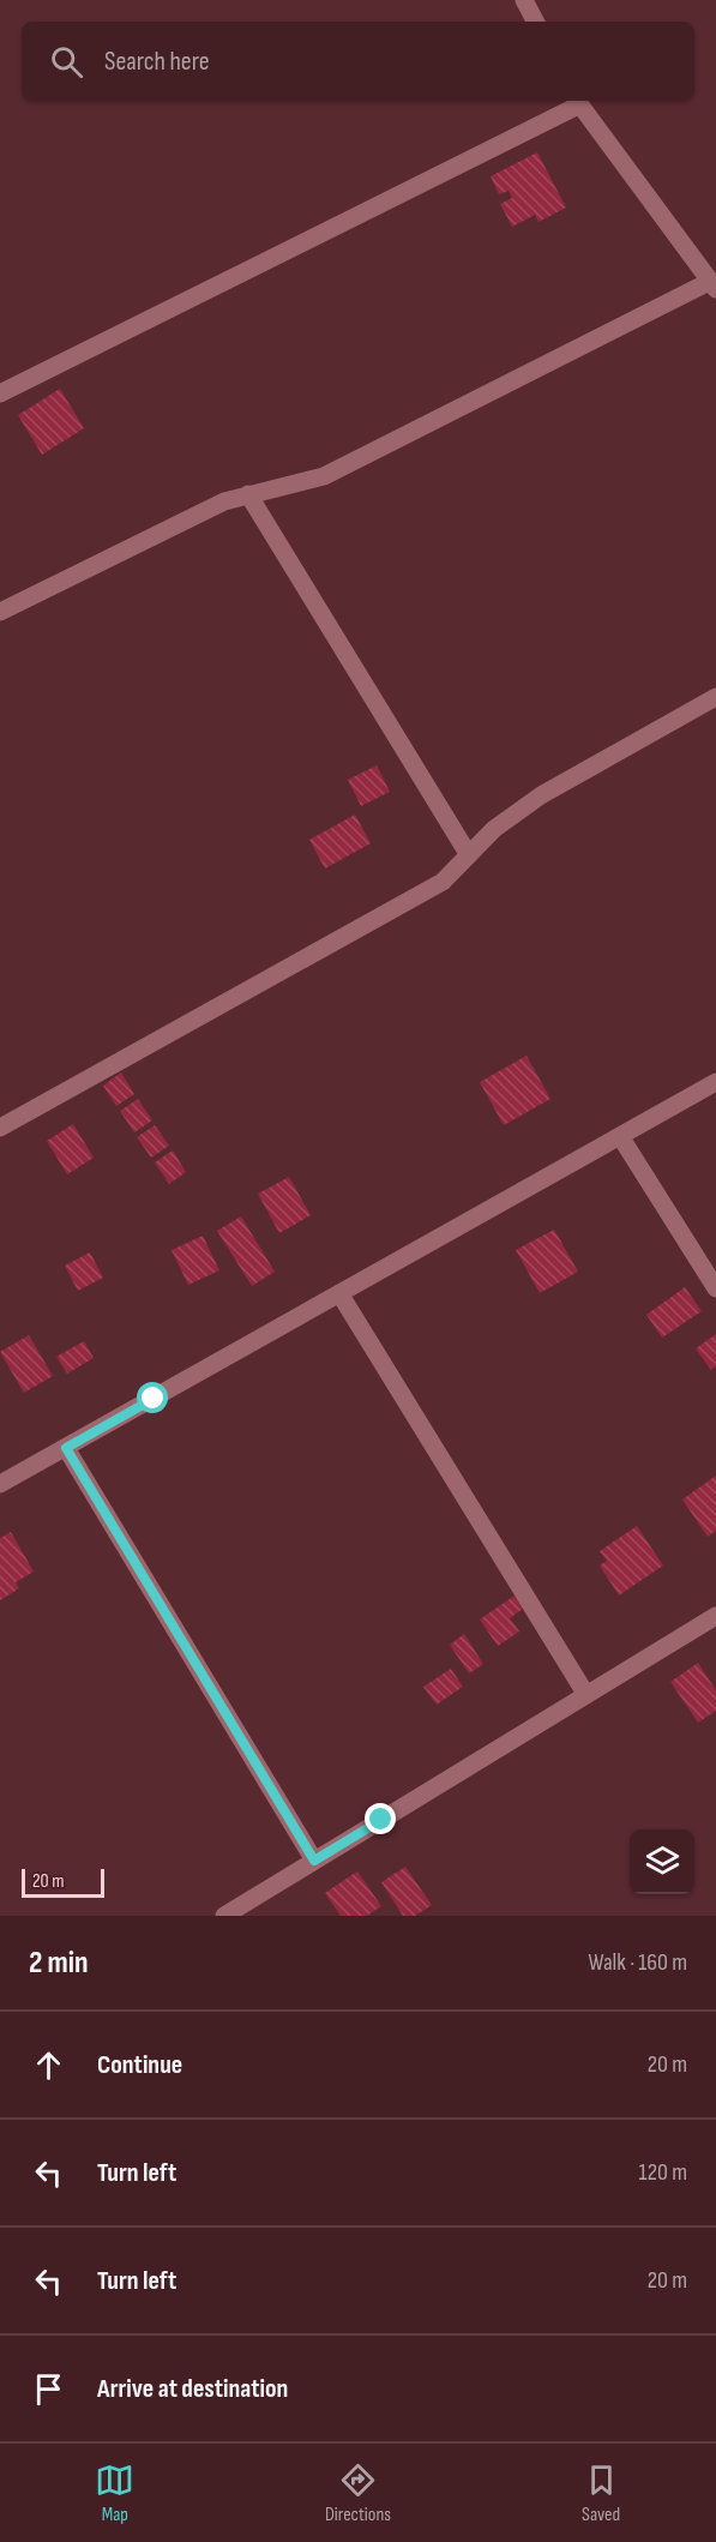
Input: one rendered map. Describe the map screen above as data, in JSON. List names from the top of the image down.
{
  "scale_bar": "20 m",
  "page": {
    "search": "Search here",
    "scale": "20 m",
    "heading": ["2 min", "Walk · 160 m"],
    "list": [
      ["Continue", "20 m"],
      ["Turn left", "120 m"],
      ["Turn left", "20 m"],
      "Arrive at destination"
    ],
    "nav": ["Map", "Directions", "Saved"]
  }
}
